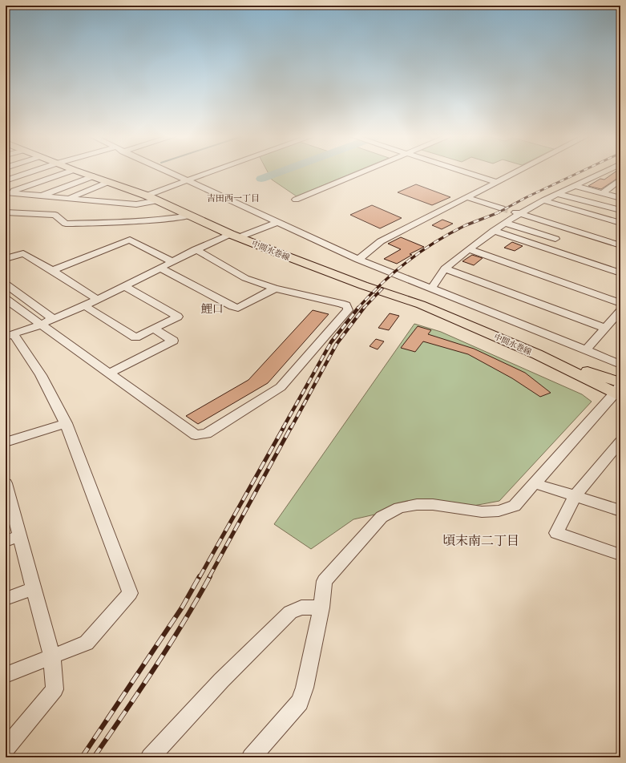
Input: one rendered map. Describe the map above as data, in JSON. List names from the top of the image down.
{
  "streets": {
    "main road": ["中間水巻線"]
  },
  "districts": ["吉田西一丁目", "鯉口", "頃末南二丁目"]
}
